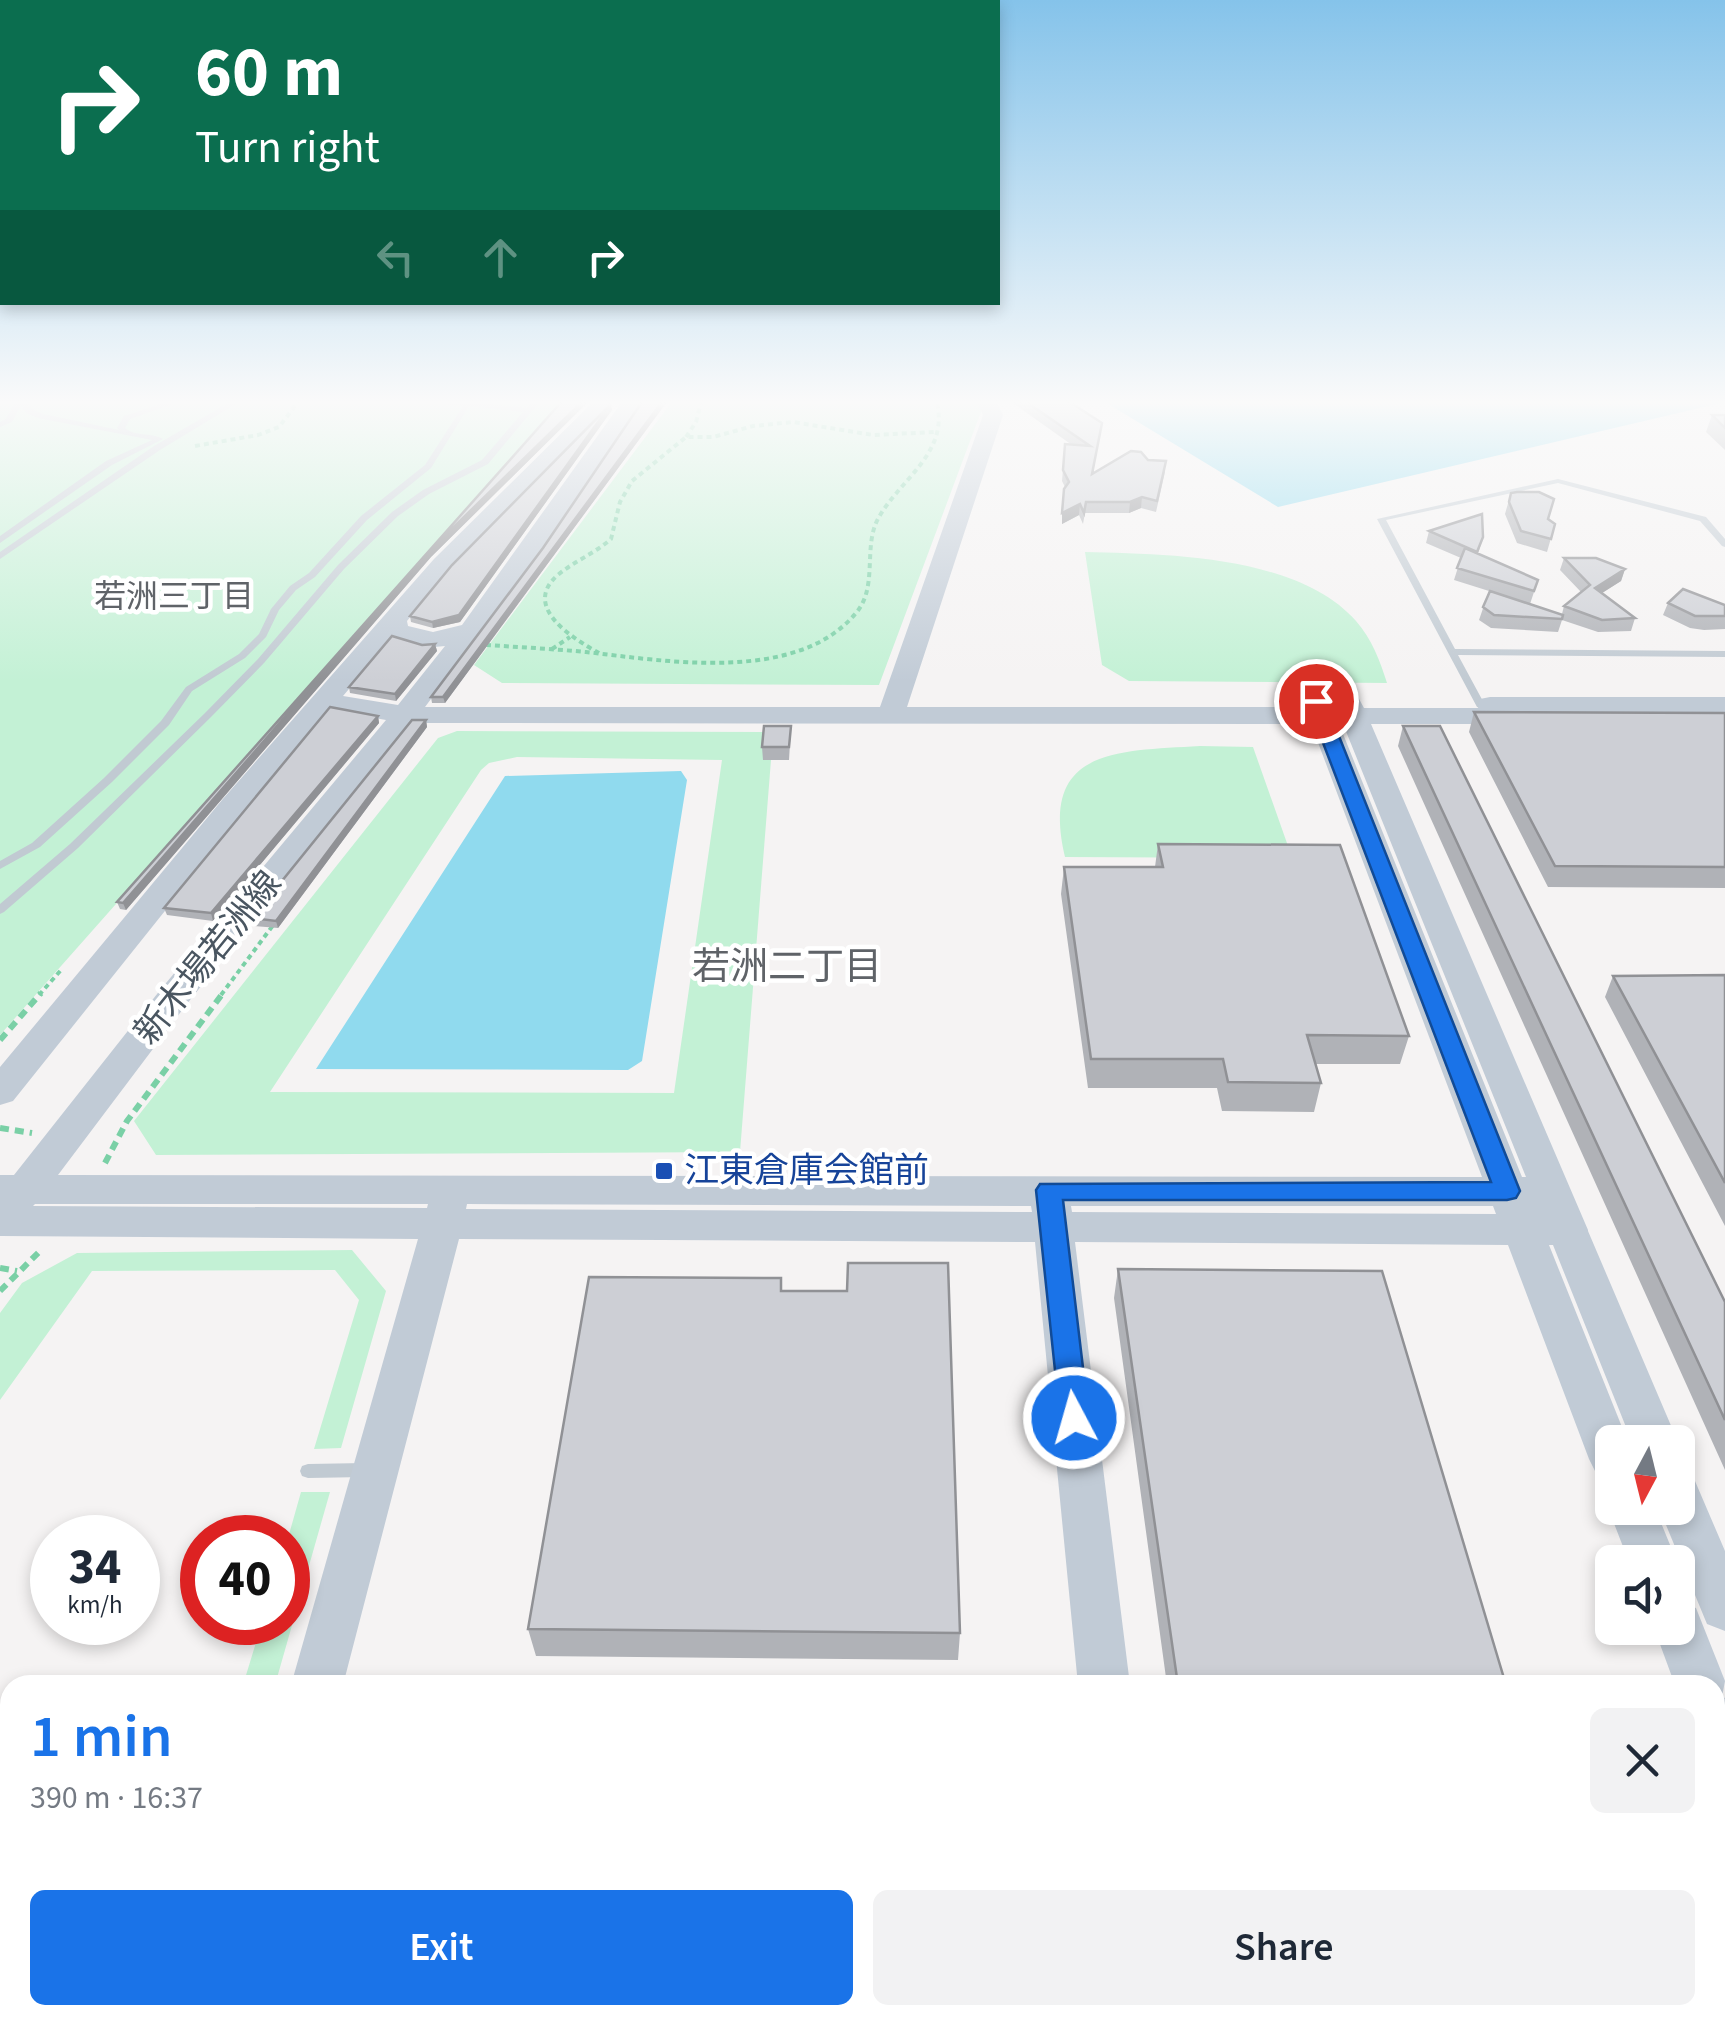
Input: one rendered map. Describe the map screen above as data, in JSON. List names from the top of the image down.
{
  "streets": {
    "street": ["新木場若洲線"]
  },
  "districts": ["若洲三丁目", "若洲二丁目"],
  "places": {
    "transit": ["江東倉庫会館前"]
  },
  "north": "bottom",
  "page": {
    "turn": ["60 m", "Turn right"],
    "speed": "34 km/h",
    "limit": "40",
    "heading": ["1 min", "390 m · 16:37"],
    "buttons": ["Exit", "Share"]
  }
}
